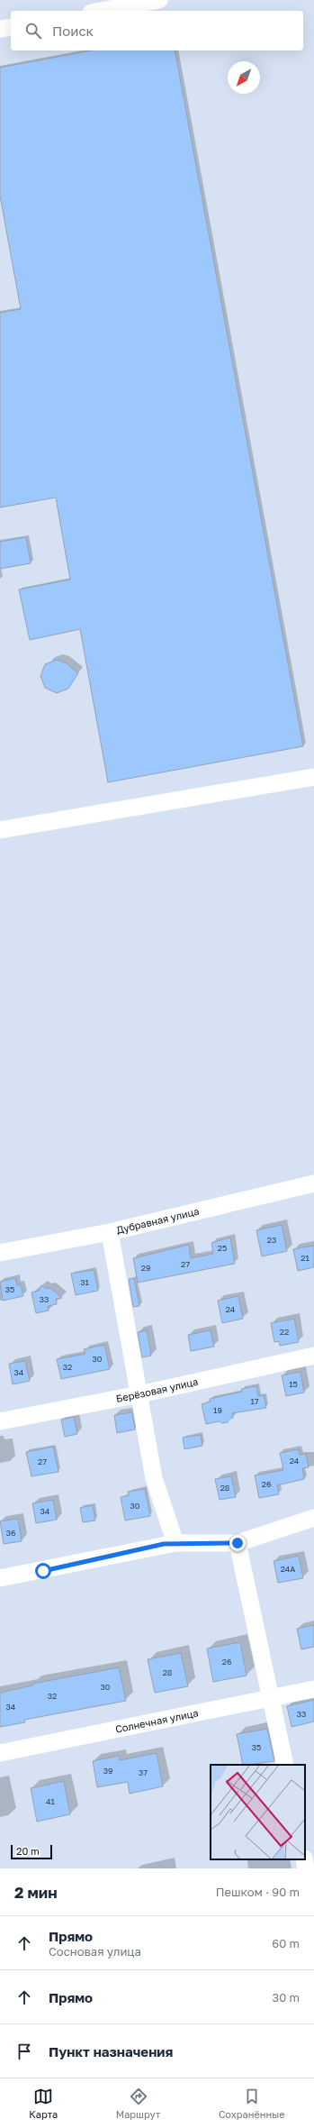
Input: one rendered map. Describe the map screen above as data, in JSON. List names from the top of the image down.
{
  "streets": {
    "street": ["Дубравная улица", "Берёзовая улица", "Солнечная улица"]
  },
  "house_numbers": [
    "23",
    "25",
    "21",
    "27",
    "29",
    "31",
    "35",
    "33",
    "24",
    "22",
    "30",
    "32",
    "34",
    "15",
    "17",
    "19",
    "24",
    "27",
    "26",
    "28",
    "30",
    "34",
    "36",
    "24А",
    "26",
    "28",
    "30",
    "32",
    "34",
    "33",
    "35",
    "39",
    "37",
    "41"
  ],
  "scale_bar": "20 m",
  "north": "bottom left",
  "page": {
    "search": "Поиск",
    "scale": "20 m",
    "heading": ["2 мин", "Пешком · 90 m"],
    "list": [
      ["Прямо", "Сосновая улица", "60 m"],
      ["Прямо", "30 m"],
      "Пункт назначения"
    ],
    "nav": ["Карта", "Маршрут", "Сохранённые"]
  }
}
